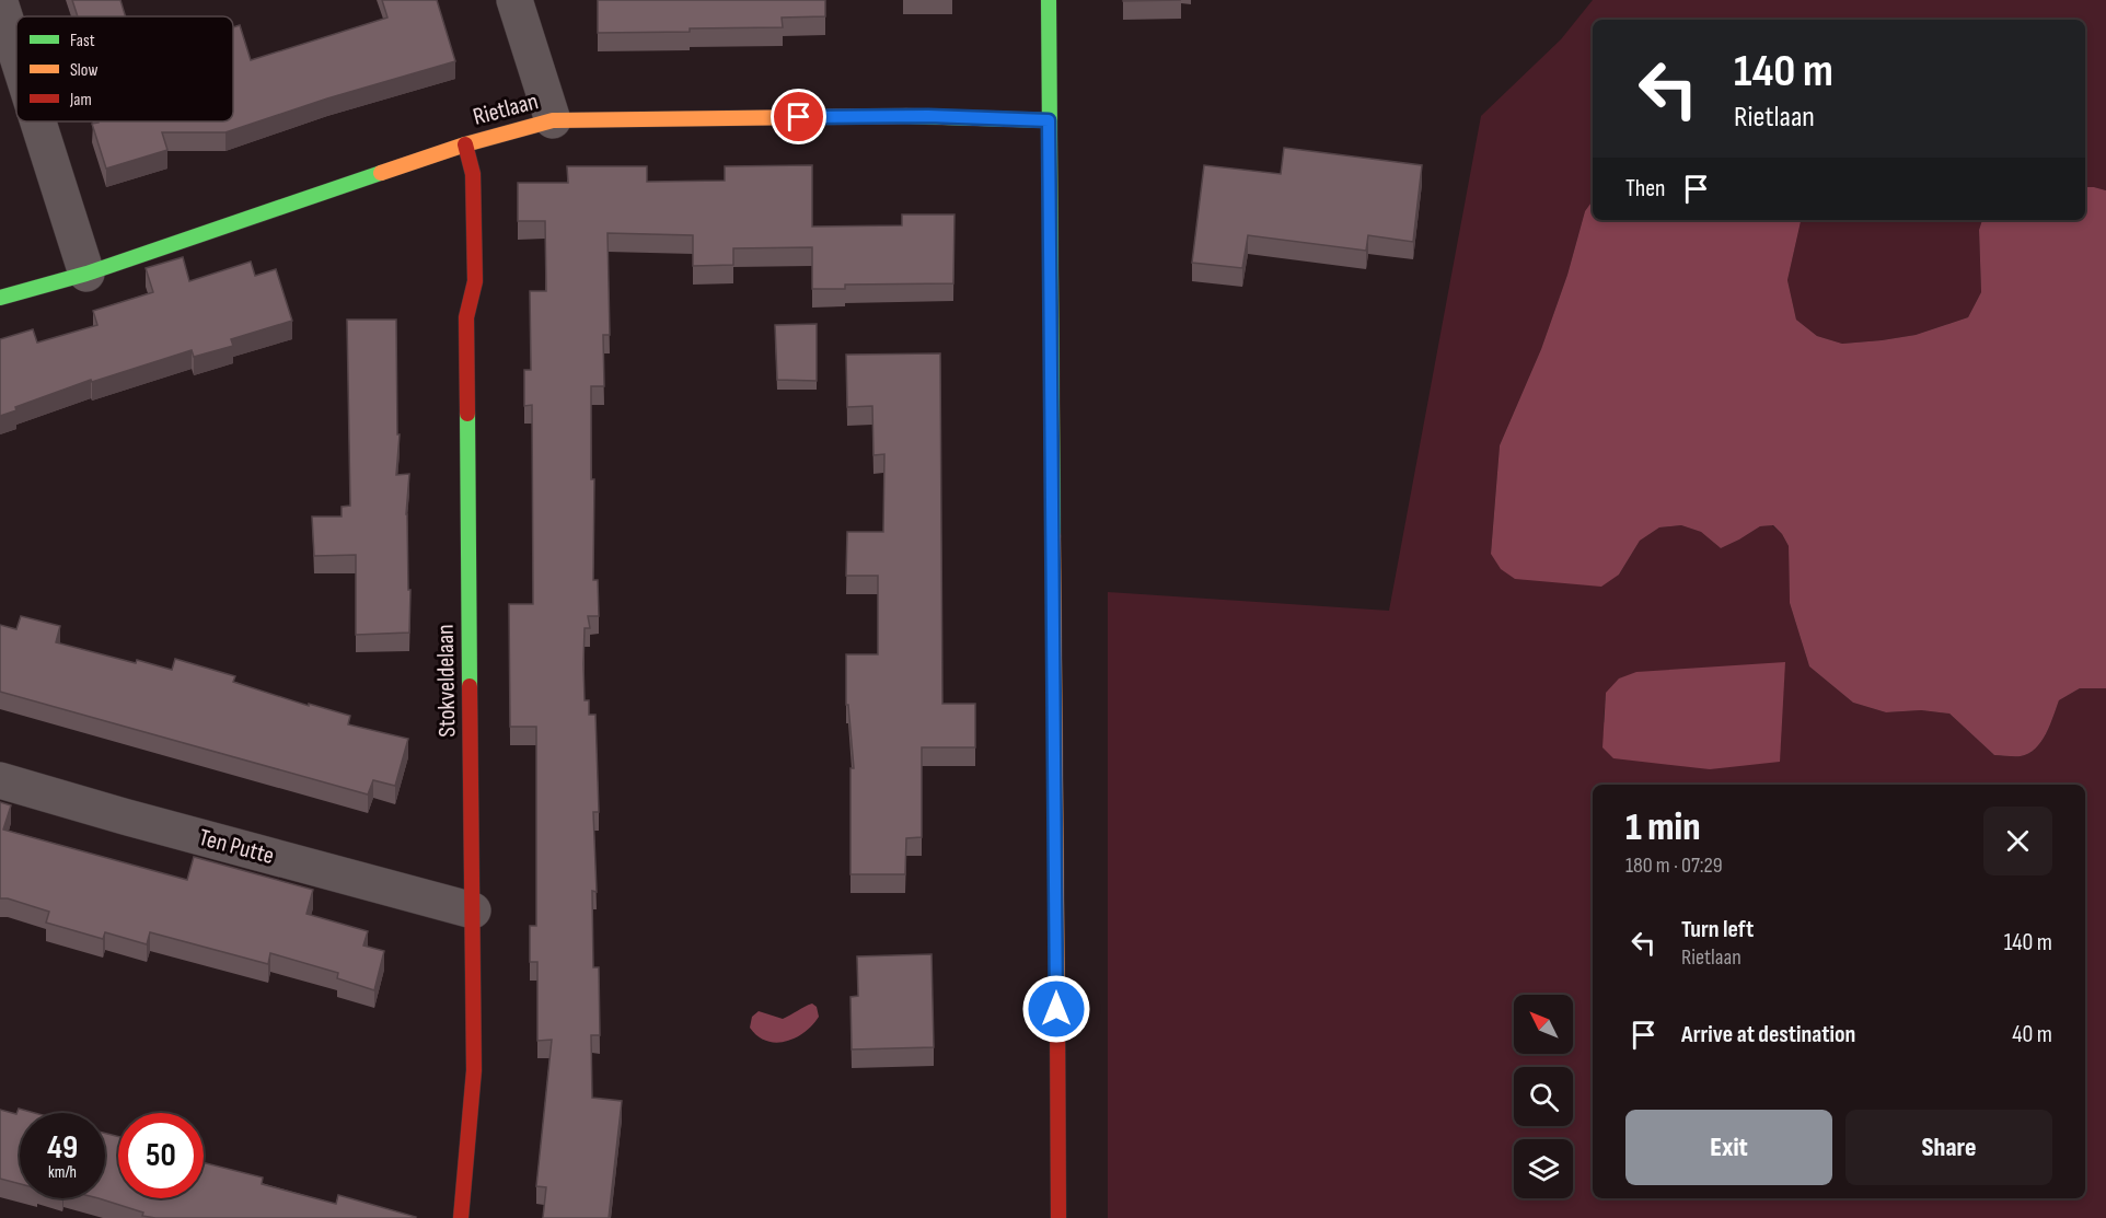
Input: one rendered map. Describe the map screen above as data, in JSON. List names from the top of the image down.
{
  "streets": {
    "street": ["Rietlaan", "Stokveldelaan", "Ten Putte"]
  },
  "crossings": [
    ["Rietlaan", "Stokveldelaan"],
    ["Stokveldelaan", "Ten Putte"]
  ],
  "legend": ["Fast", "Slow", "Jam"],
  "north": "top left",
  "page": {
    "turn": ["140 m", "Rietlaan"],
    "then": "Then",
    "heading": ["1 min", "180 m · 07:29"],
    "list": [
      {
        "name": "Turn left",
        "note": "Rietlaan",
        "value": "140 m"
      },
      {
        "name": "Arrive at destination",
        "value": "40 m"
      }
    ],
    "buttons": ["Exit", "Share"],
    "speed": "49 km/h",
    "limit": "50"
  }
}
